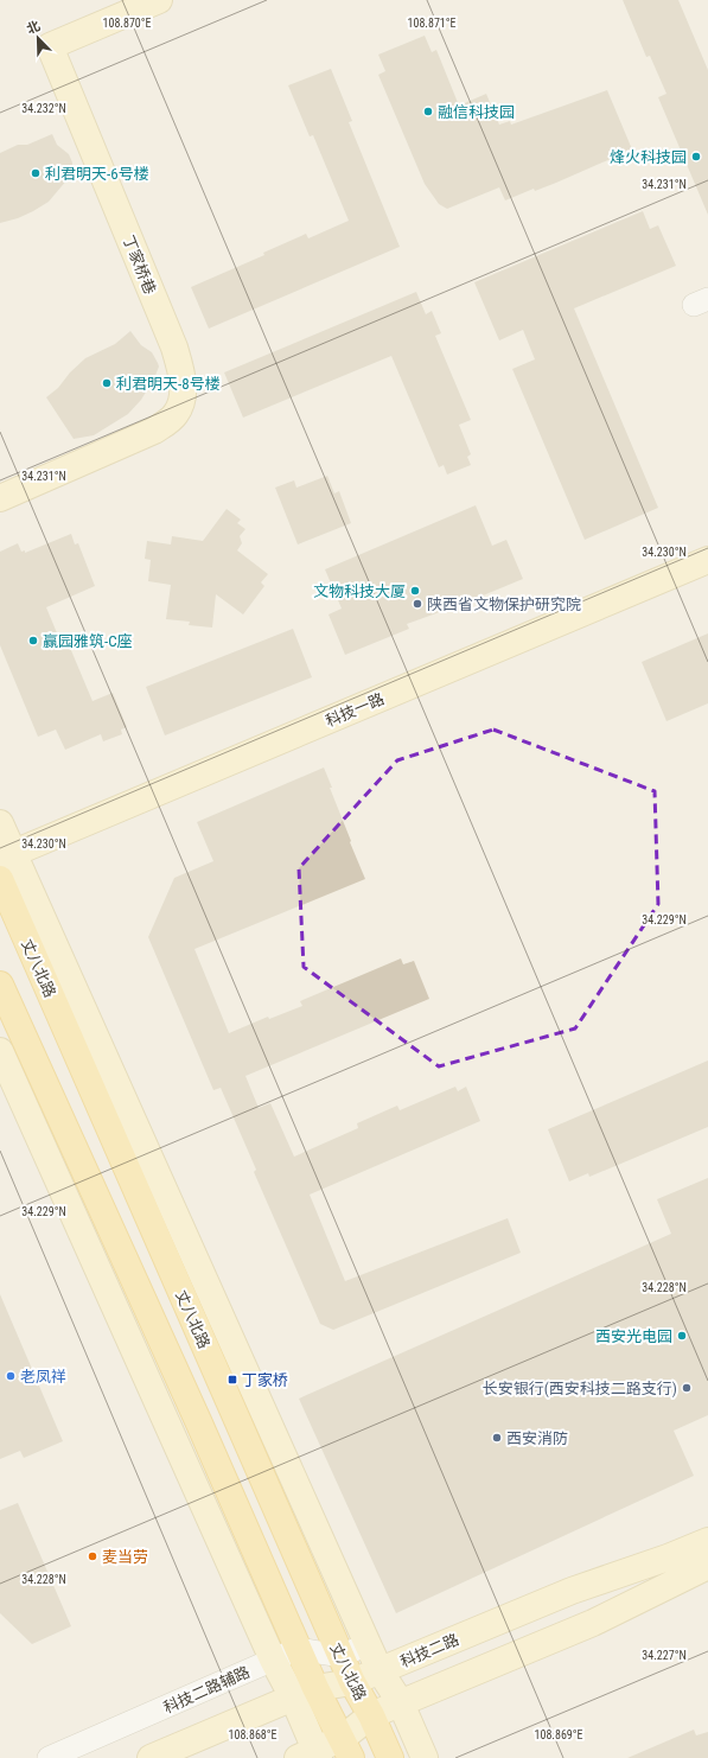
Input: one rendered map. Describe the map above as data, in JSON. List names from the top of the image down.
{
  "streets": {
    "main road": [
      "丁家桥巷",
      "科技一路",
      "丈八北路",
      "科技二路"
    ],
    "street": ["科技二路辅路"]
  },
  "crossings": [
    ["丈八北路", "科技二路"]
  ],
  "places": {
    "other": [
      "融信科技园",
      "烽火科技园",
      "利君明天-6号楼",
      "利君明天-8号楼",
      "文物科技大厦",
      "陕西省文物保护研究院",
      "赢园雅筑-C座",
      "西安光电园",
      "老凤祥",
      "长安银行(西安科技二路支行)",
      "西安消防",
      "麦当劳"
    ],
    "transit": ["丁家桥"]
  },
  "north": "top left",
  "coordinates": [
    "108.870°E",
    "108.871°E",
    "34.232°N",
    "34.231°N",
    "34.230°N",
    "34.229°N",
    "34.228°N",
    "34.227°N",
    "108.868°E",
    "108.869°E"
  ]
}
